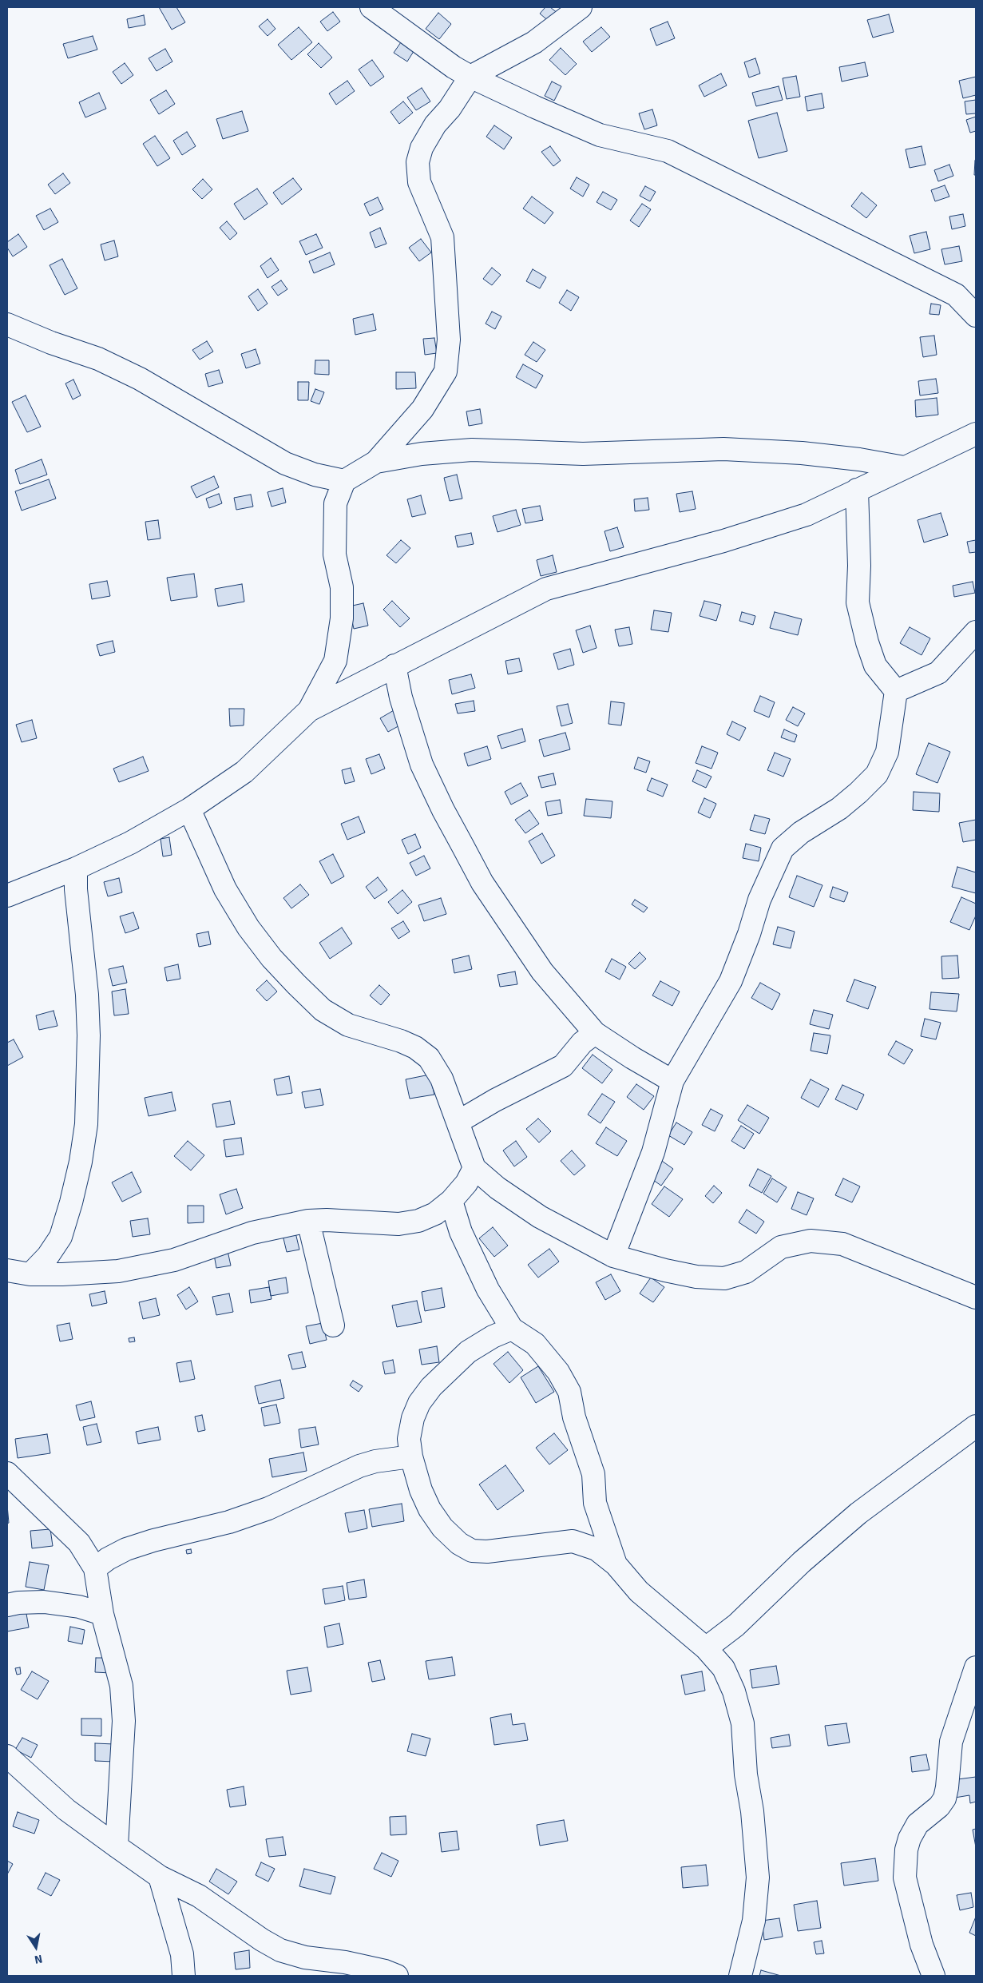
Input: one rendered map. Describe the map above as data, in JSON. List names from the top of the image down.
{
  "north": "bottom"
}
